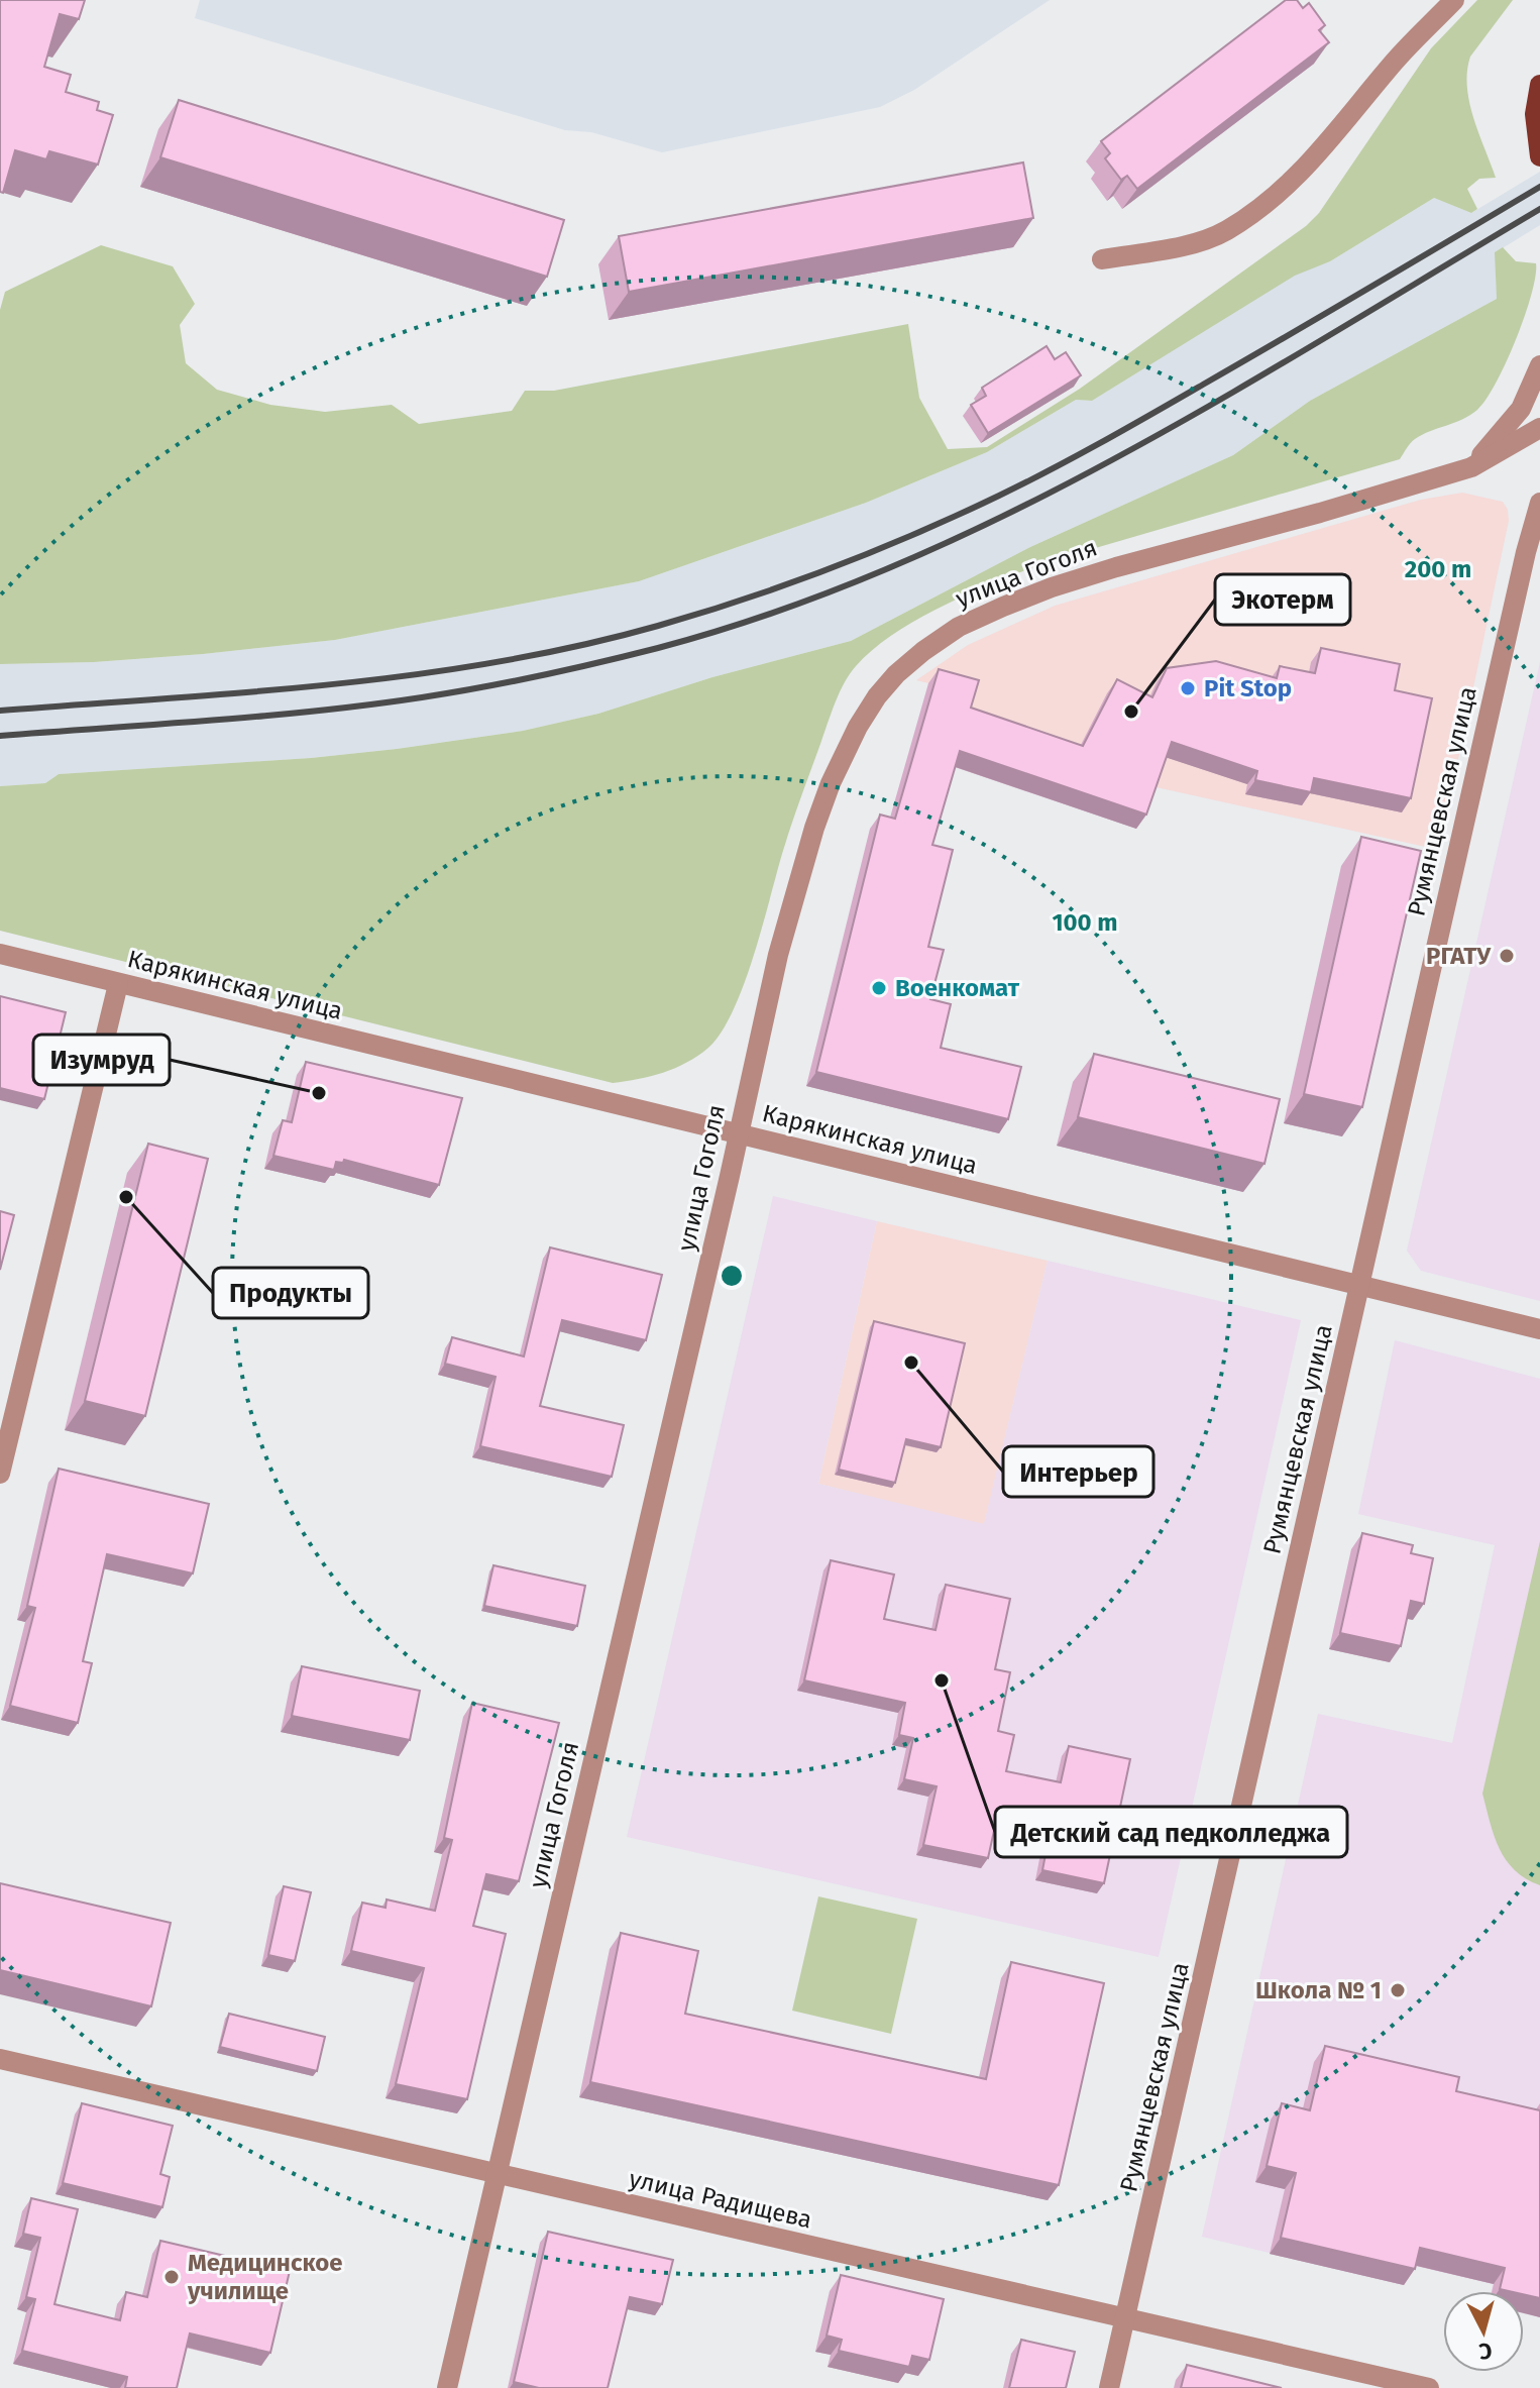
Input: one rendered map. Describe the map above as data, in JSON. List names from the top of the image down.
{
  "streets": {
    "street": [
      "улица Гоголя",
      "Румянцевская улица",
      "Карякинская улица",
      "улица Радищева"
    ]
  },
  "crossings": [
    ["улица Гоголя", "Карякинская улица"],
    ["улица Гоголя", "улица Радищева"],
    ["Румянцевская улица", "Карякинская улица"],
    ["Румянцевская улица", "улица Радищева"]
  ],
  "places": [
    "Pit Stop",
    "Экотерм",
    "РГАТУ",
    "Военкомат",
    "Изумруд",
    "Продукты",
    "Интерьер",
    "Детский сад педколледжа",
    "Школа № 1",
    "Медицинское училище"
  ],
  "north": "bottom",
  "rings": ["200 m", "100 m"]
}
